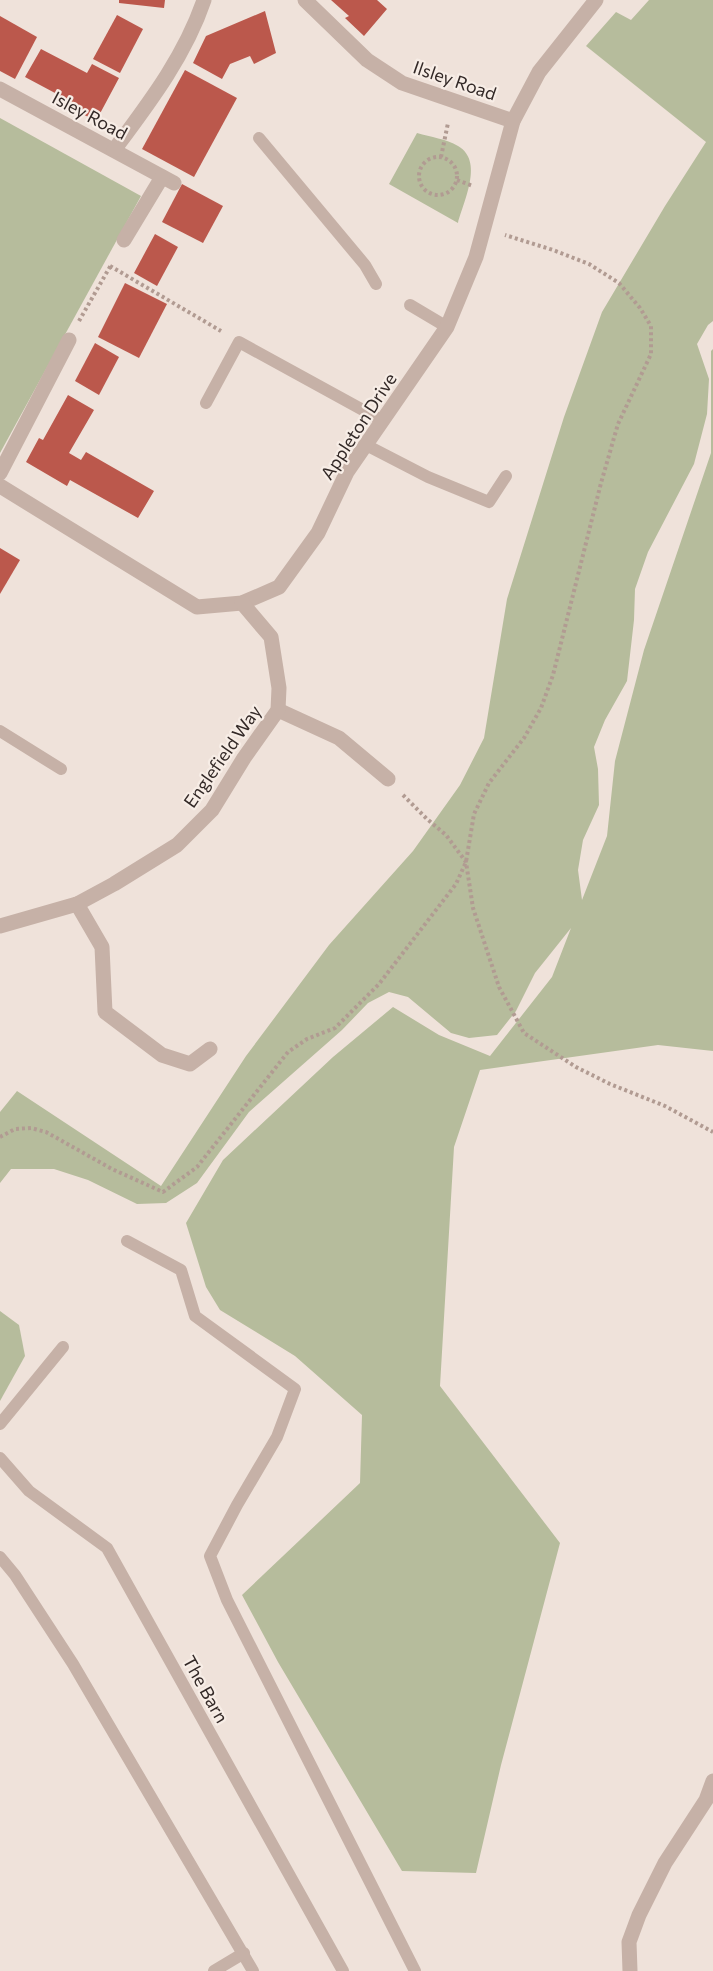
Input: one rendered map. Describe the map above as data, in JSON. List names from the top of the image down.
{
  "streets": {
    "street": [
      "Ilsley Road",
      "Isley Road",
      "Appleton Drive",
      "Englefield Way"
    ],
    "lane": ["The Barn"]
  },
  "crossings": [
    ["Ilsley Road", "Appleton Drive"],
    ["Appleton Drive", "Englefield Way"]
  ]
}
